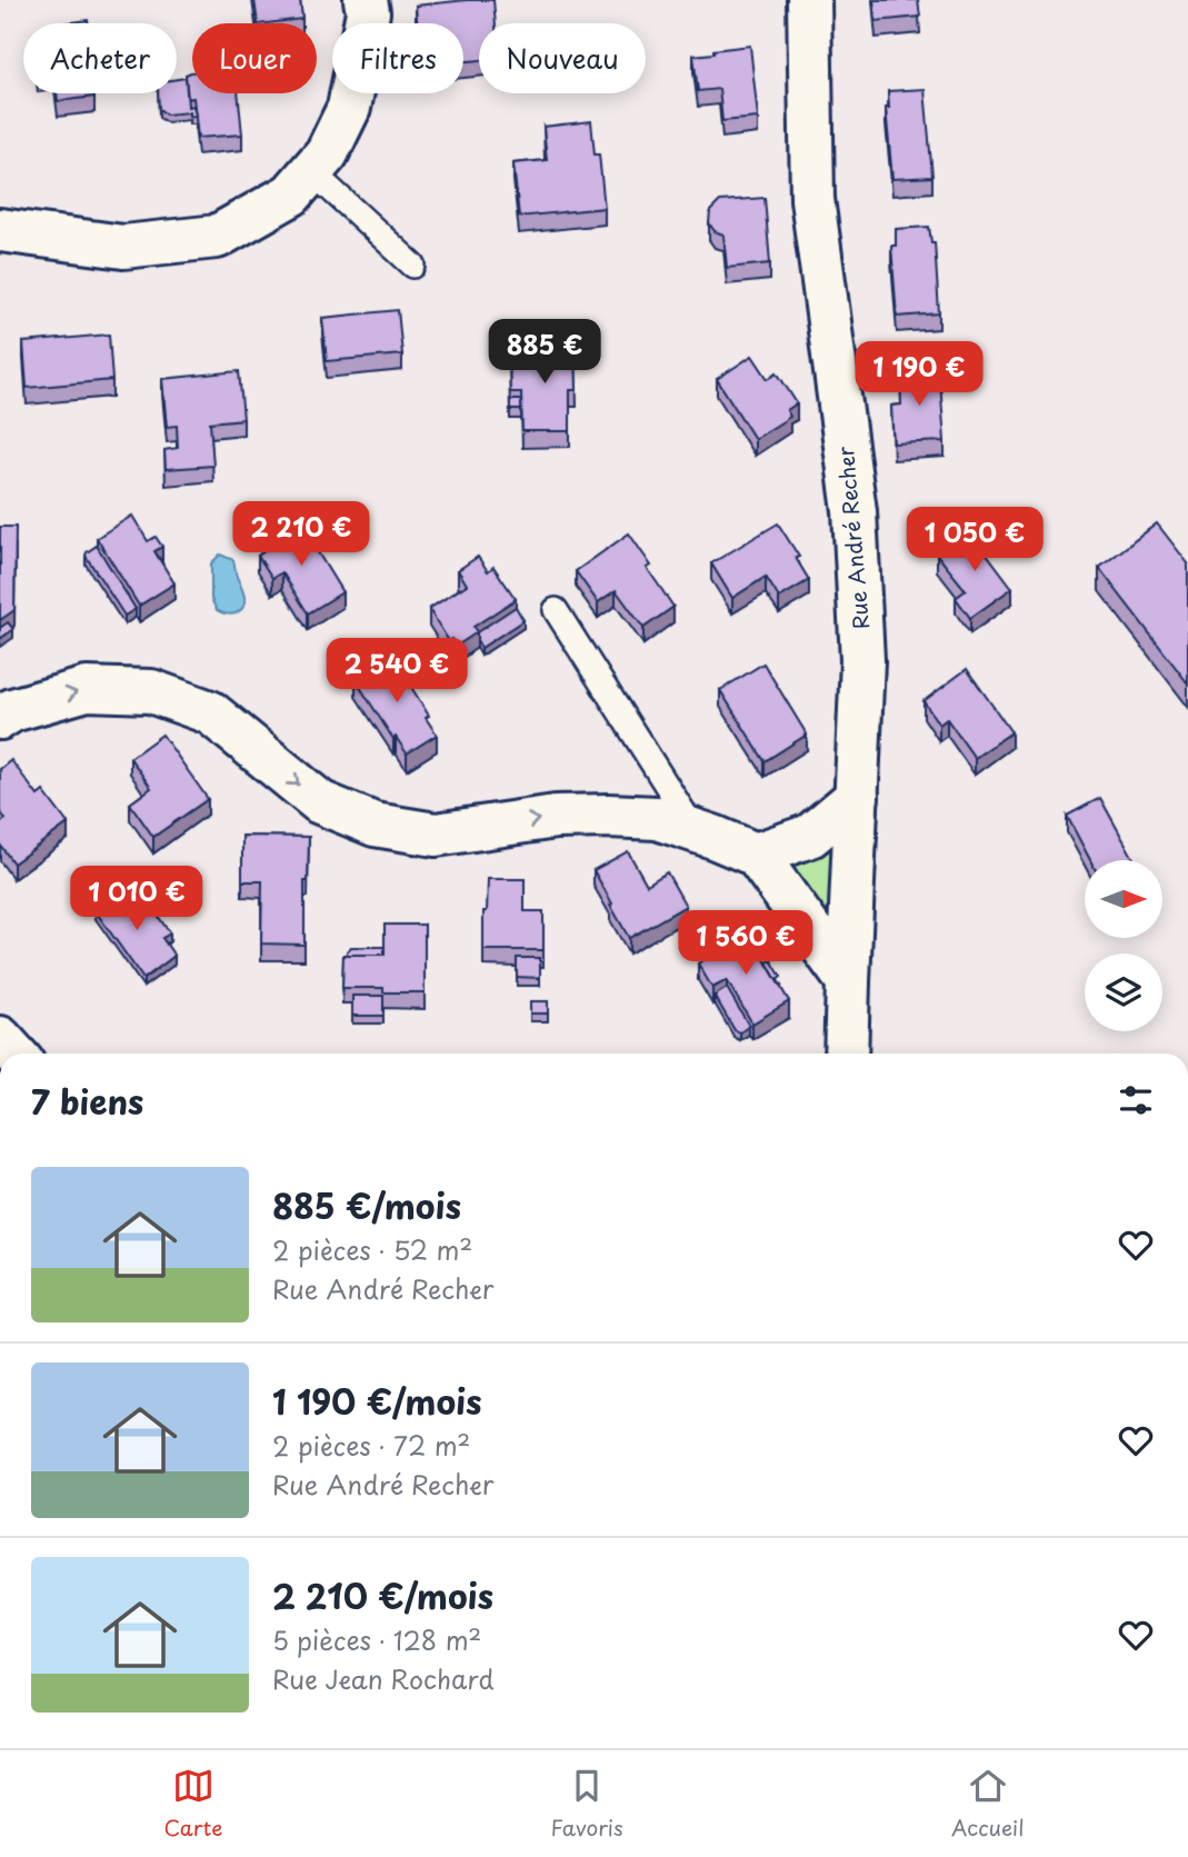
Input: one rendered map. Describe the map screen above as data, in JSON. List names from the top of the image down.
{
  "streets": {
    "street": ["Rue André Recher"]
  },
  "north": "right",
  "page": {
    "chip": [
      "Acheter",
      "Louer",
      "Filtres",
      "Nouveau"
    ],
    "price": [
      "885 €",
      "1 190 €",
      "2 210 €",
      "1 050 €",
      "2 540 €",
      "1 010 €",
      "1 560 €"
    ],
    "heading": "7 biens",
    "list": [
      {
        "name": "885 €/mois",
        "note": "2 pièces · 52 m² · Rue André Recher"
      },
      {
        "name": "1 190 €/mois",
        "note": "2 pièces · 72 m² · Rue André Recher"
      },
      {
        "name": "2 210 €/mois",
        "note": "5 pièces · 128 m² · Rue Jean Rochard"
      }
    ],
    "tabs": ["Carte", "Favoris", "Accueil"]
  }
}
